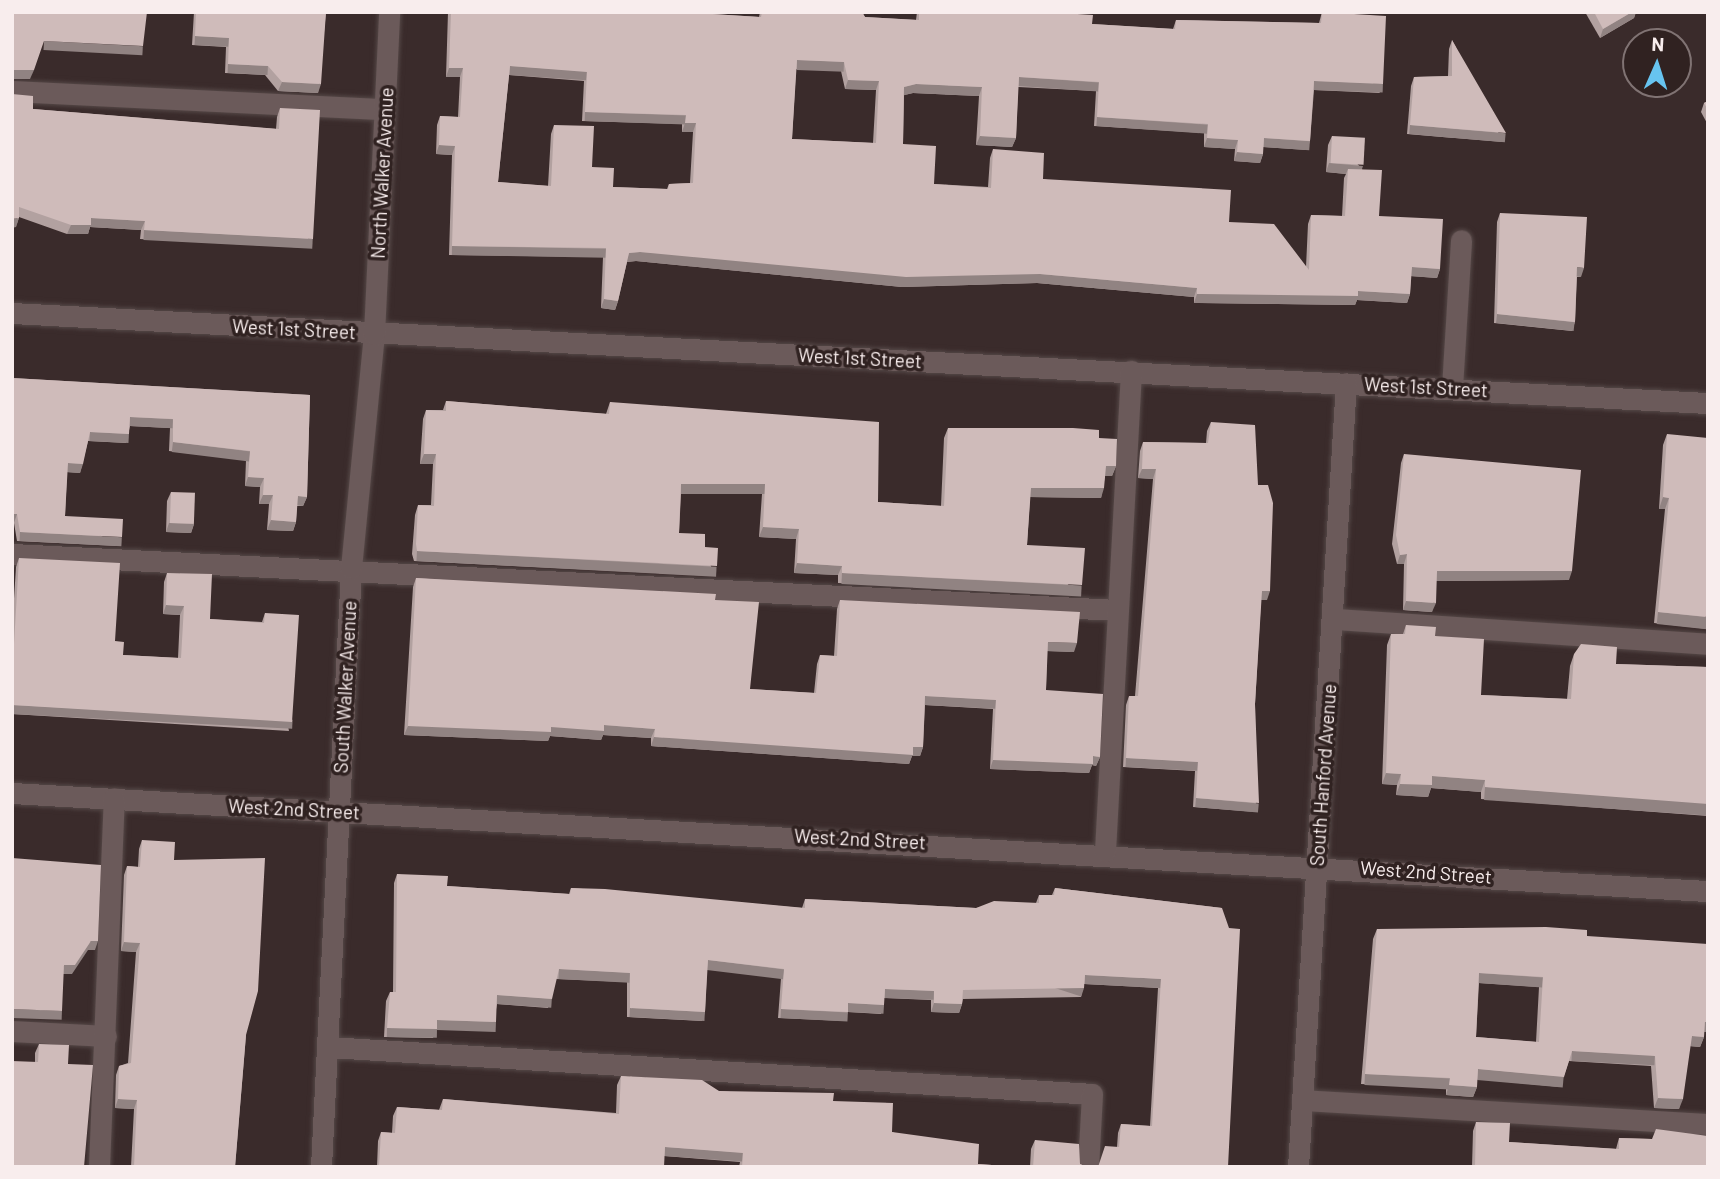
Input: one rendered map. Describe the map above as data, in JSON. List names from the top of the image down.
{
  "streets": {
    "street": [
      "North Walker Avenue",
      "West 1st Street",
      "South Walker Avenue",
      "South Hanford Avenue",
      "West 2nd Street"
    ]
  },
  "crossings": [
    ["North Walker Avenue", "West 1st Street"],
    ["North Walker Avenue", "South Walker Avenue"],
    ["West 1st Street", "South Walker Avenue"],
    ["West 1st Street", "South Hanford Avenue"],
    ["South Walker Avenue", "West 2nd Street"],
    ["South Hanford Avenue", "West 2nd Street"]
  ],
  "north": "top"
}
